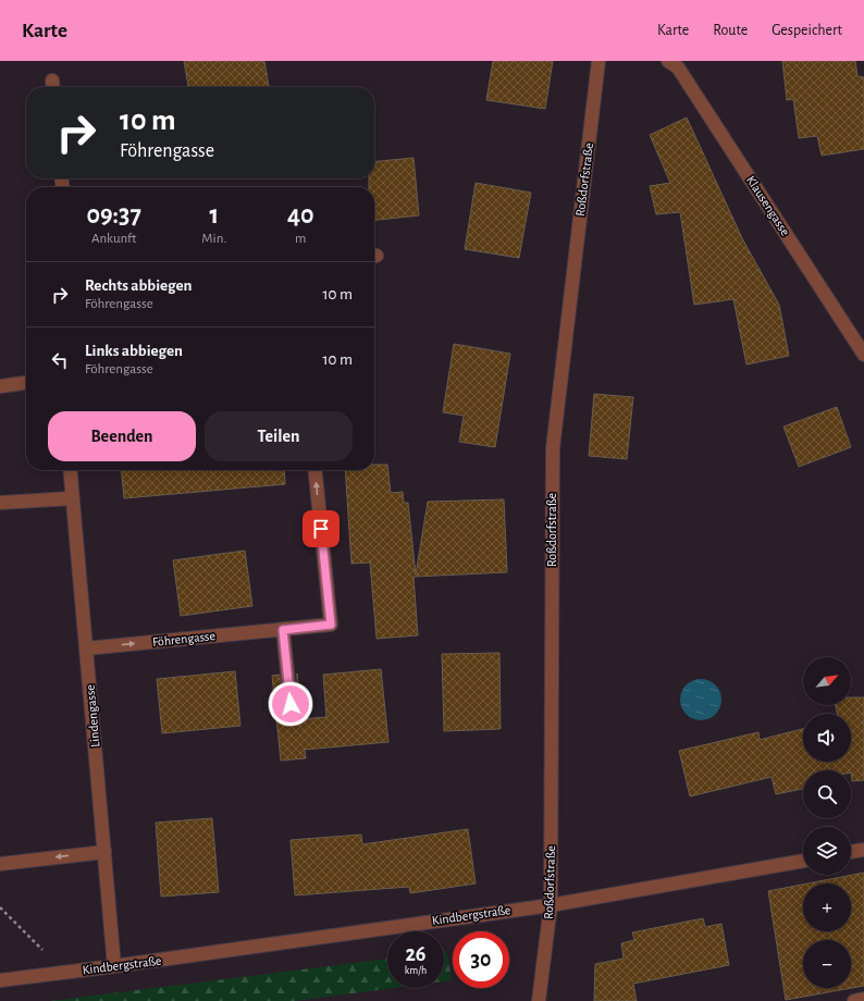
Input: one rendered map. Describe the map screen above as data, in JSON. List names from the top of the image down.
{
  "streets": {
    "street": [
      "Roßdorfstraße",
      "Klausengasse",
      "Föhrengasse",
      "Lindengasse",
      "Kindbergstraße"
    ]
  },
  "crossings": [
    ["Roßdorfstraße", "Kindbergstraße"],
    ["Föhrengasse", "Lindengasse"],
    ["Lindengasse", "Kindbergstraße"]
  ],
  "north": "top right",
  "page": {
    "header": "Karte",
    "nav": ["Karte", "Route", "Gespeichert"],
    "turn": ["10 m", "Föhrengasse"],
    "eta": [
      "09:37",
      "Ankunft",
      "1",
      "Min.",
      "40",
      "m"
    ],
    "list": [
      {
        "name": "Rechts abbiegen",
        "note": "Föhrengasse",
        "value": "10 m"
      },
      {
        "name": "Links abbiegen",
        "note": "Föhrengasse",
        "value": "10 m"
      }
    ],
    "buttons": ["Beenden", "Teilen"],
    "map_buttons": ["+", "−"],
    "speed": "26 km/h",
    "limit": "30"
  }
}
